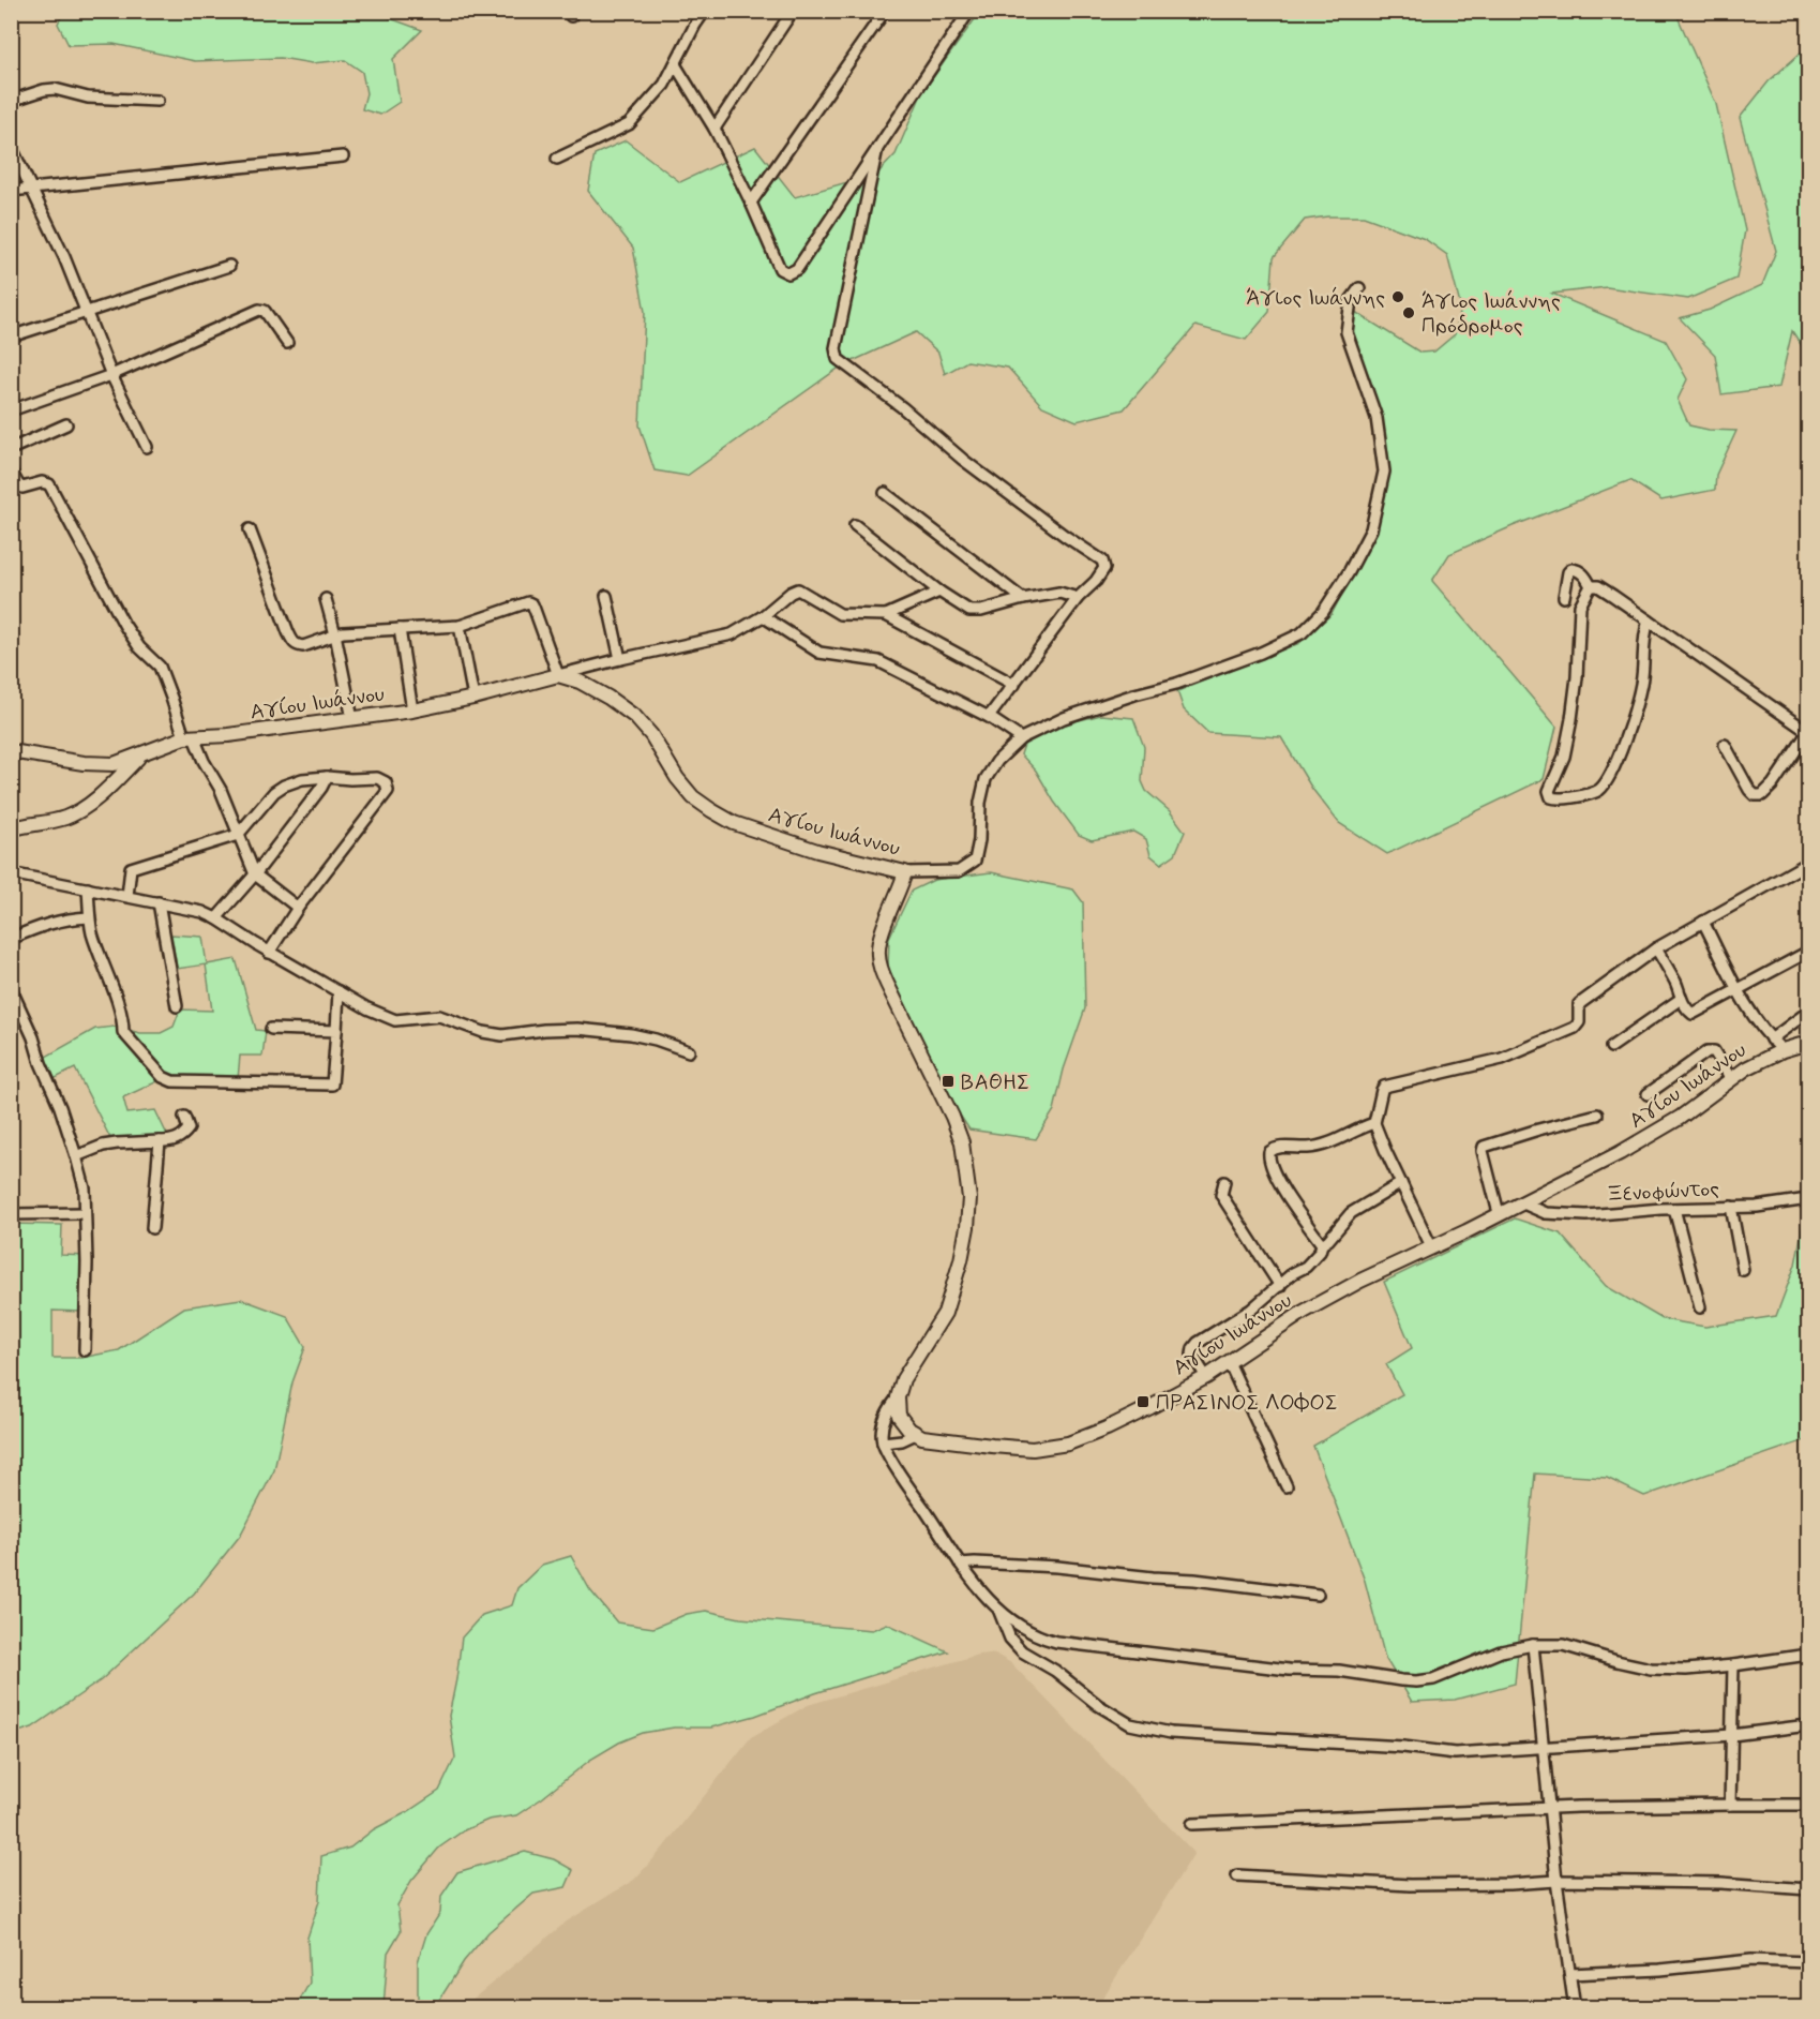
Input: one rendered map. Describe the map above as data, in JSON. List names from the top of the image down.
{
  "streets": {
    "street": ["Αγίου Ιωάννου", "Ξενοφώντος"]
  },
  "crossings": [
    ["Αγίου Ιωάννου", "Ξενοφώντος"]
  ],
  "places": {
    "other": ["Άγιος Ιωάννης", "Άγιος Ιωάννης Πρόδρομος"],
    "transit": ["ΒΑΘΗΣ", "ΠΡΑΣΙΝΟΣ ΛΟΦΟΣ"]
  }
}
